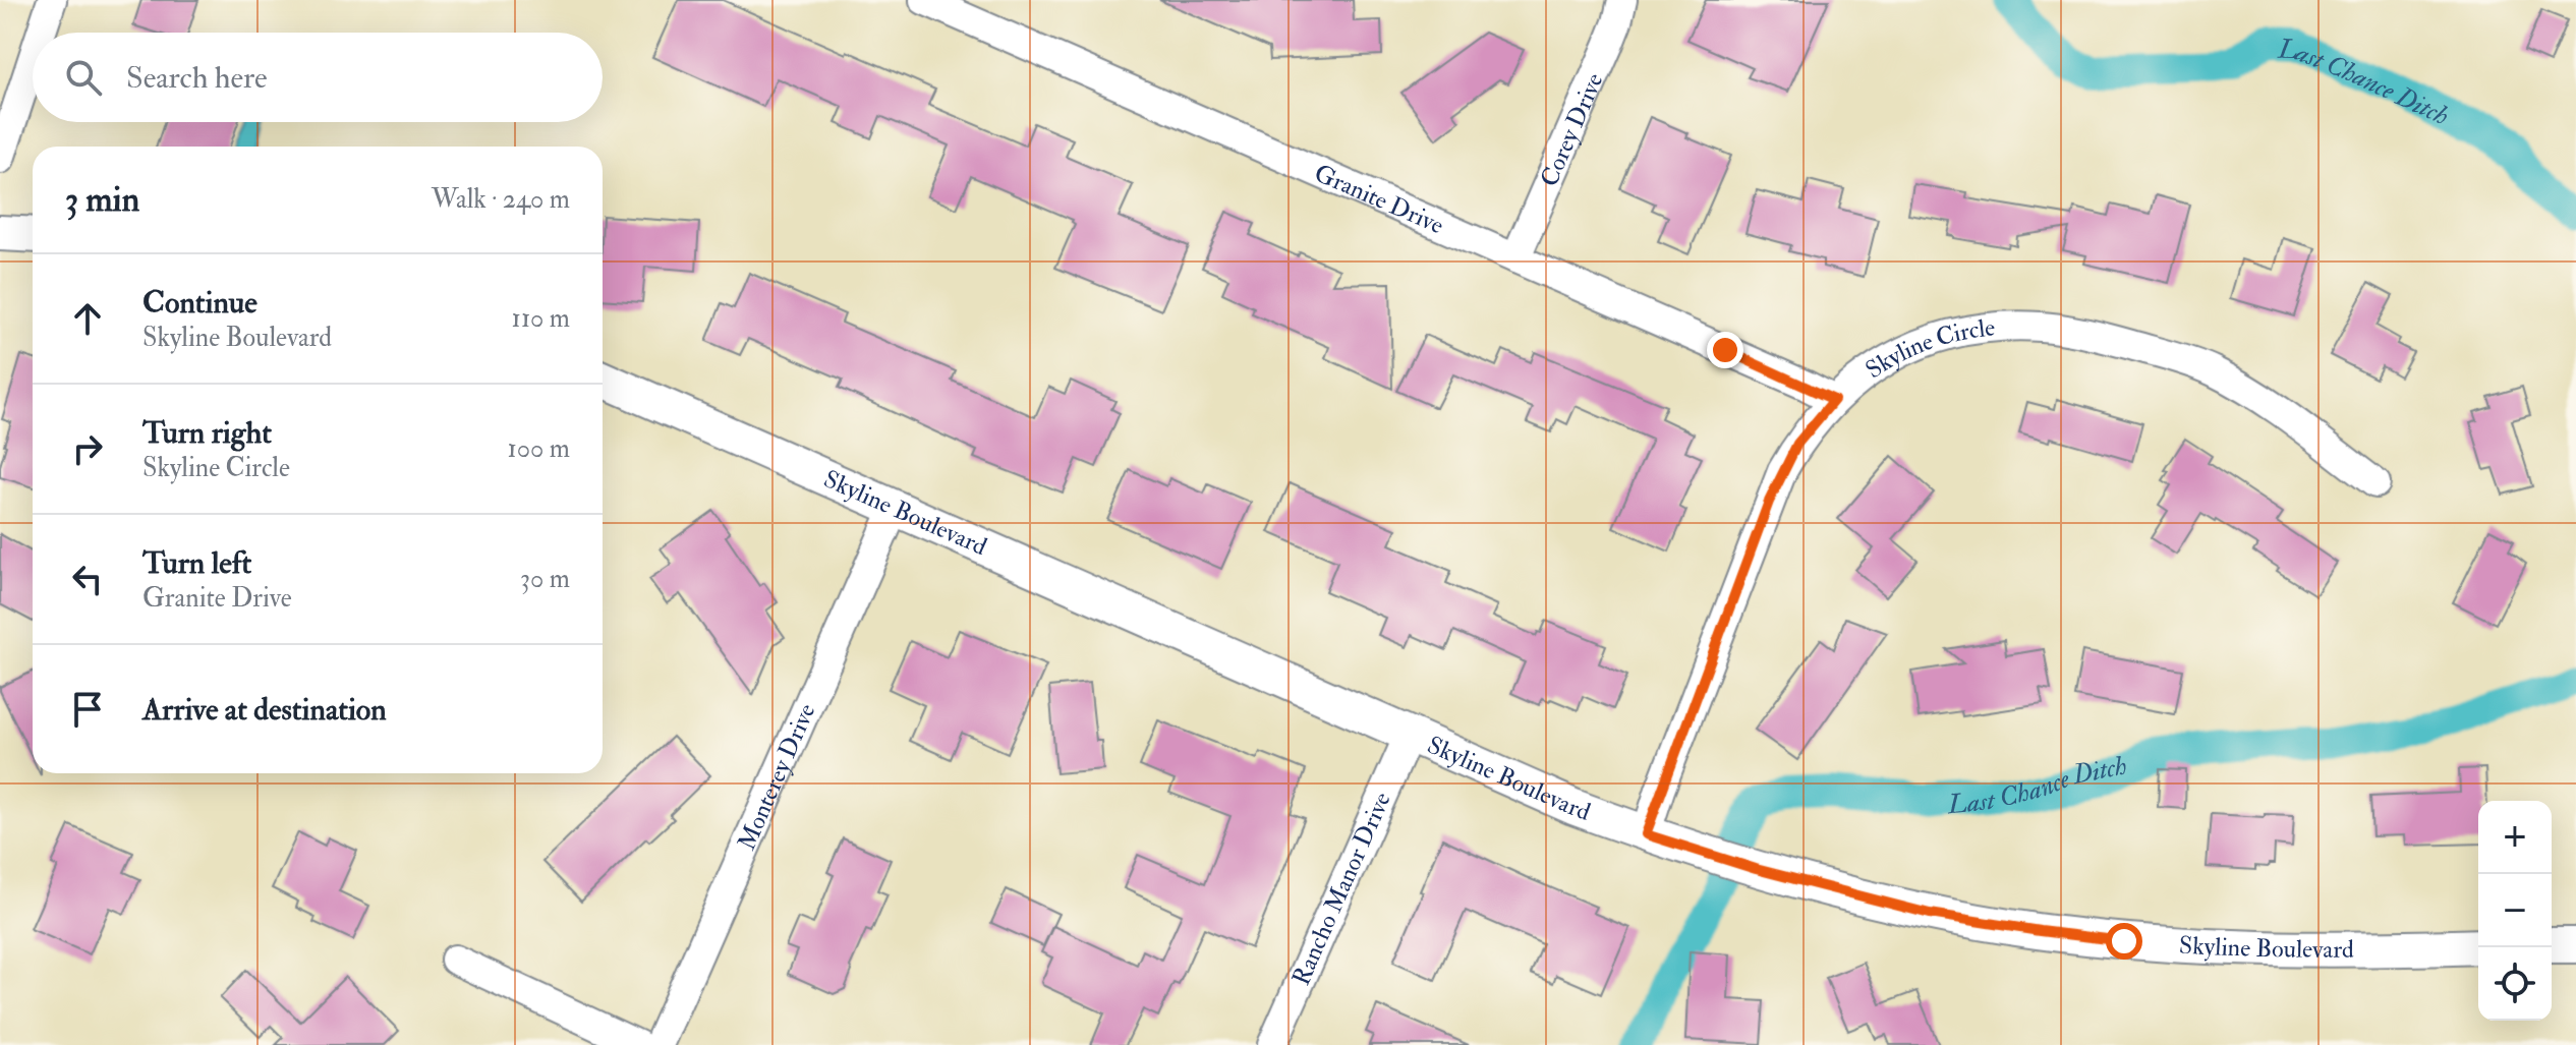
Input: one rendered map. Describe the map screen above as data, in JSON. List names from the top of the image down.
{
  "streets": {
    "street": [
      "Corey Drive",
      "Granite Drive",
      "Skyline Circle",
      "Skyline Boulevard",
      "Monterey Drive",
      "Rancho Manor Drive"
    ]
  },
  "crossings": [
    ["Corey Drive", "Granite Drive"],
    ["Granite Drive", "Skyline Circle"],
    ["Skyline Circle", "Skyline Boulevard"],
    ["Skyline Boulevard", "Monterey Drive"],
    ["Skyline Boulevard", "Rancho Manor Drive"]
  ],
  "water": ["Last Chance Ditch"],
  "page": {
    "search": "Search here",
    "heading": ["3 min", "Walk · 240 m"],
    "list": [
      ["Continue", "Skyline Boulevard", "110 m"],
      ["Turn right", "Skyline Circle", "100 m"],
      ["Turn left", "Granite Drive", "30 m"],
      "Arrive at destination"
    ],
    "map_buttons": ["+", "−"]
  }
}
